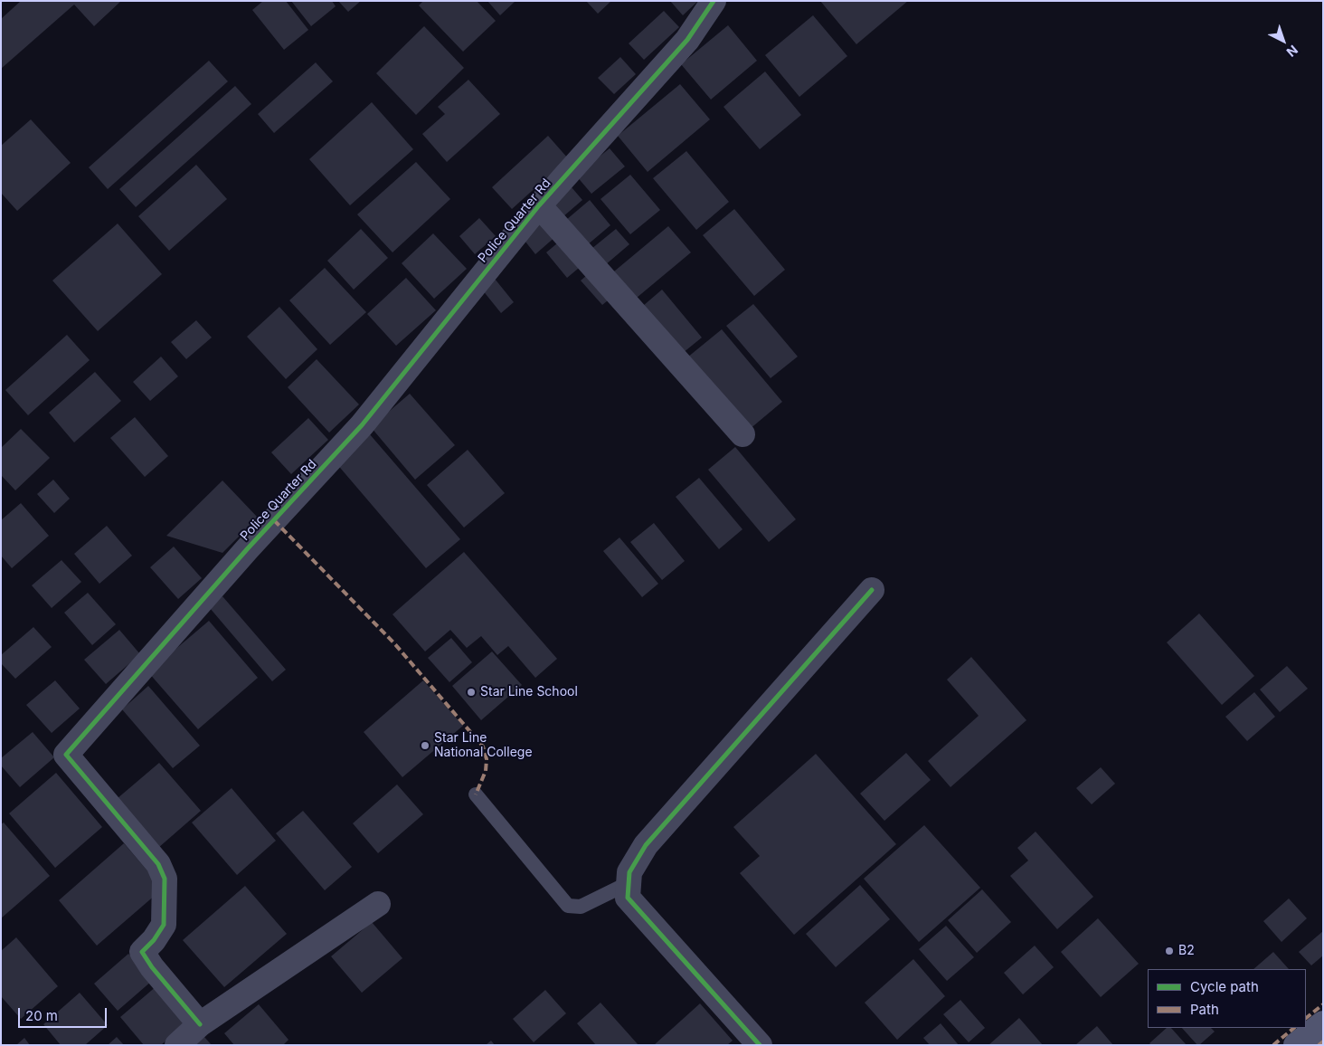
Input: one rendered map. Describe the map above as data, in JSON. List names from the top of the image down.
{
  "streets": {
    "street": ["Police Quarter Rd"]
  },
  "places": ["Star Line School", "Star Line National College", "B2"],
  "legend": ["Cycle path", "Path"],
  "scale_bar": "20 m",
  "north": "bottom right"
}
